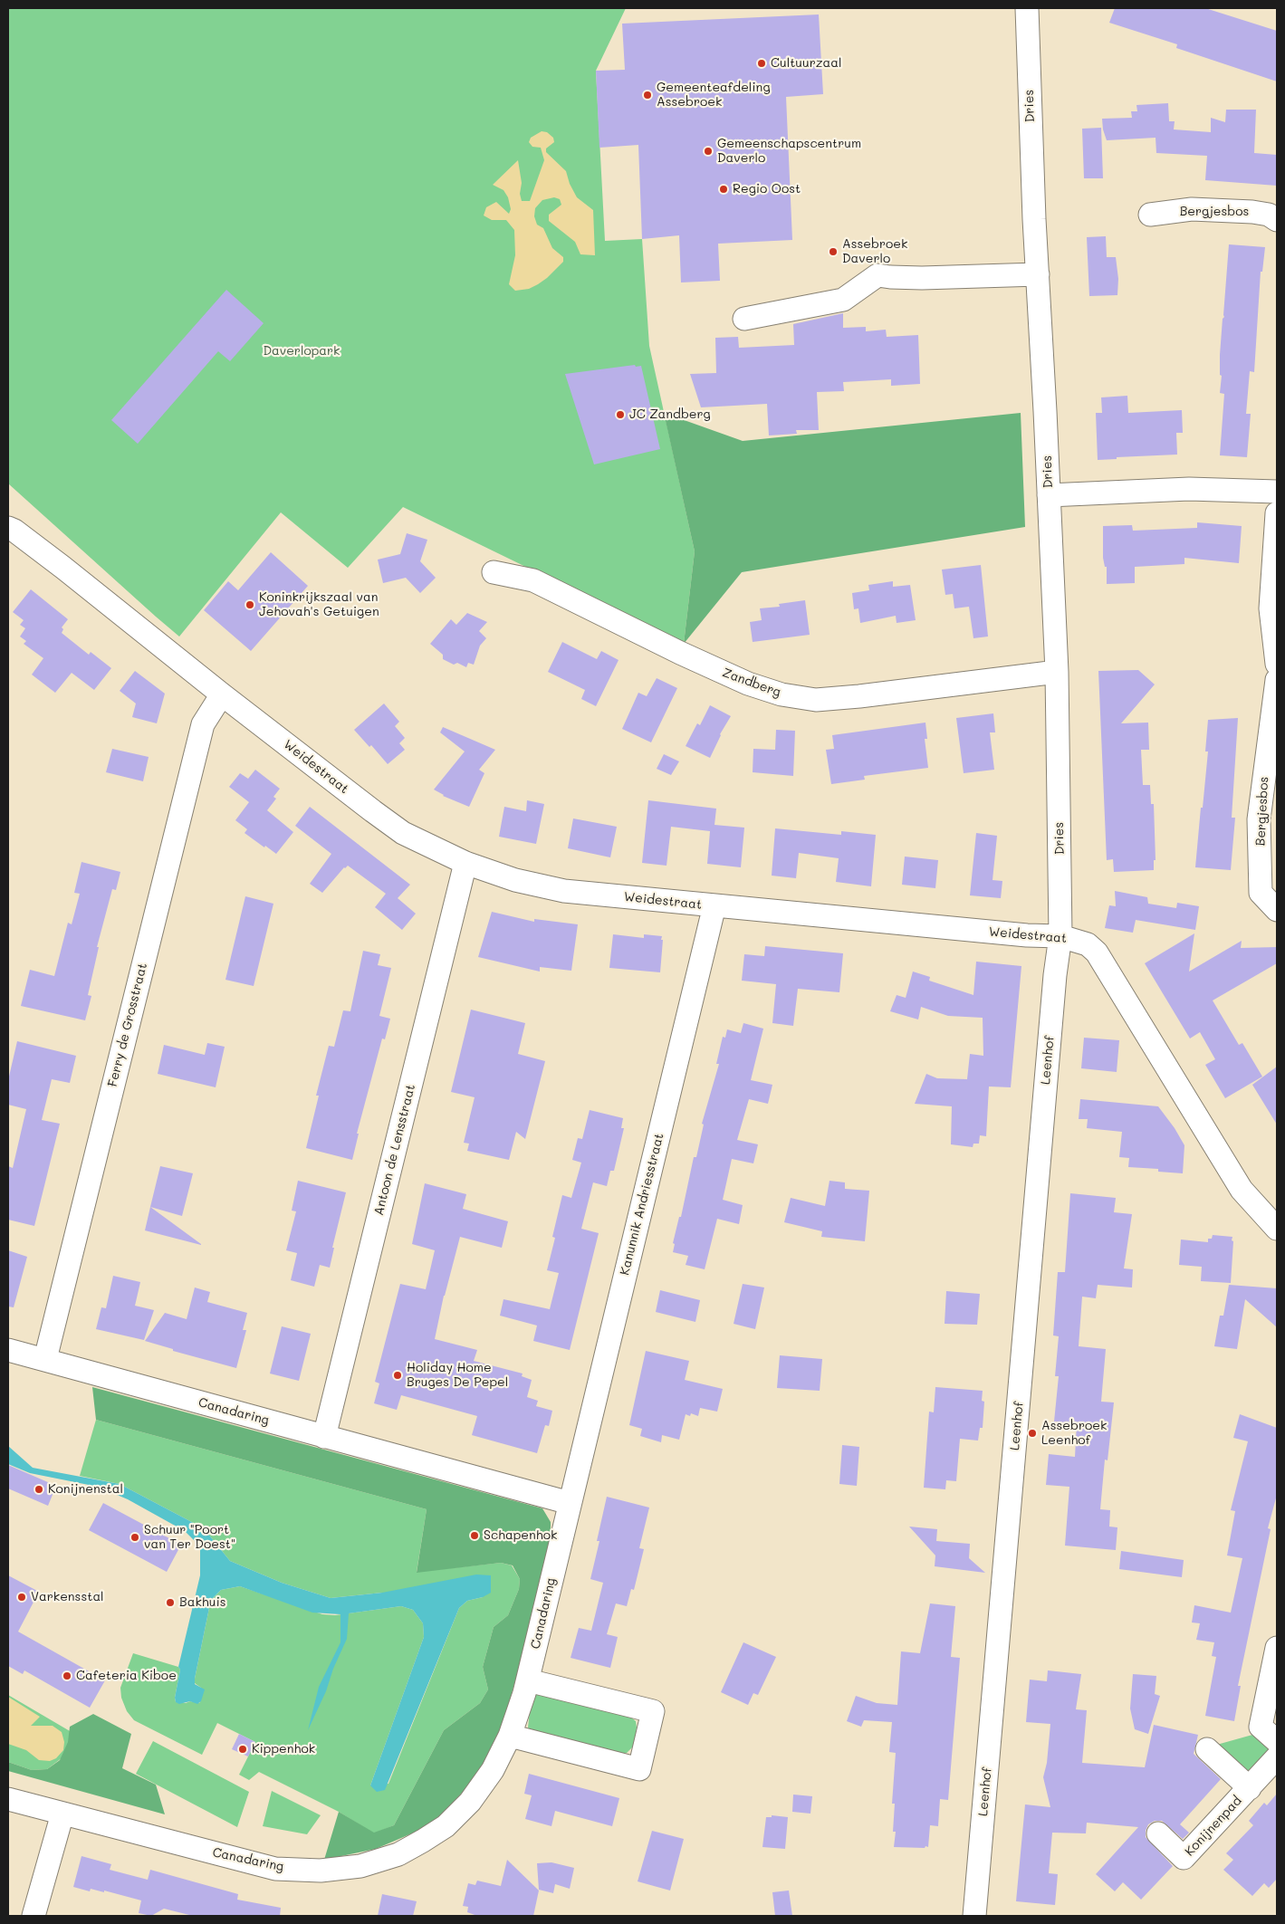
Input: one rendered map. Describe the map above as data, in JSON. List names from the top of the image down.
{
  "streets": {
    "street": [
      "Dries",
      "Bergjesbos",
      "Zandberg",
      "Weidestraat",
      "Ferry de Grosstraat",
      "Leenhof",
      "Antoon de Lensstraat",
      "Kanunnik Andriesstraat",
      "Canadaring",
      "Konijnenpad"
    ]
  },
  "crossings": [
    ["Dries", "Zandberg"],
    ["Dries", "Weidestraat"],
    ["Dries", "Leenhof"],
    ["Weidestraat", "Ferry de Grosstraat"],
    ["Weidestraat", "Leenhof"],
    ["Weidestraat", "Antoon de Lensstraat"],
    ["Weidestraat", "Kanunnik Andriesstraat"],
    ["Ferry de Grosstraat", "Canadaring"],
    ["Antoon de Lensstraat", "Canadaring"],
    ["Kanunnik Andriesstraat", "Canadaring"]
  ],
  "parks": ["Daverlopark"],
  "places": [
    "Cultuurzaal",
    "Gemeenteafdeling Assebroek",
    "Gemeenschapscentrum Daverlo",
    "Regio Oost",
    "Assebroek Daverlo",
    "JC Zandberg",
    "Koninkrijkszaal van Jehovah's Getuigen",
    "Holiday Home Bruges De Pepel",
    "Assebroek Leenhof",
    "Konijnenstal",
    "Schapenhok",
    "Schuur \"Poort van Ter Doest\"",
    "Varkensstal",
    "Bakhuis",
    "Cafeteria Kiboe",
    "Kippenhok"
  ]
}
